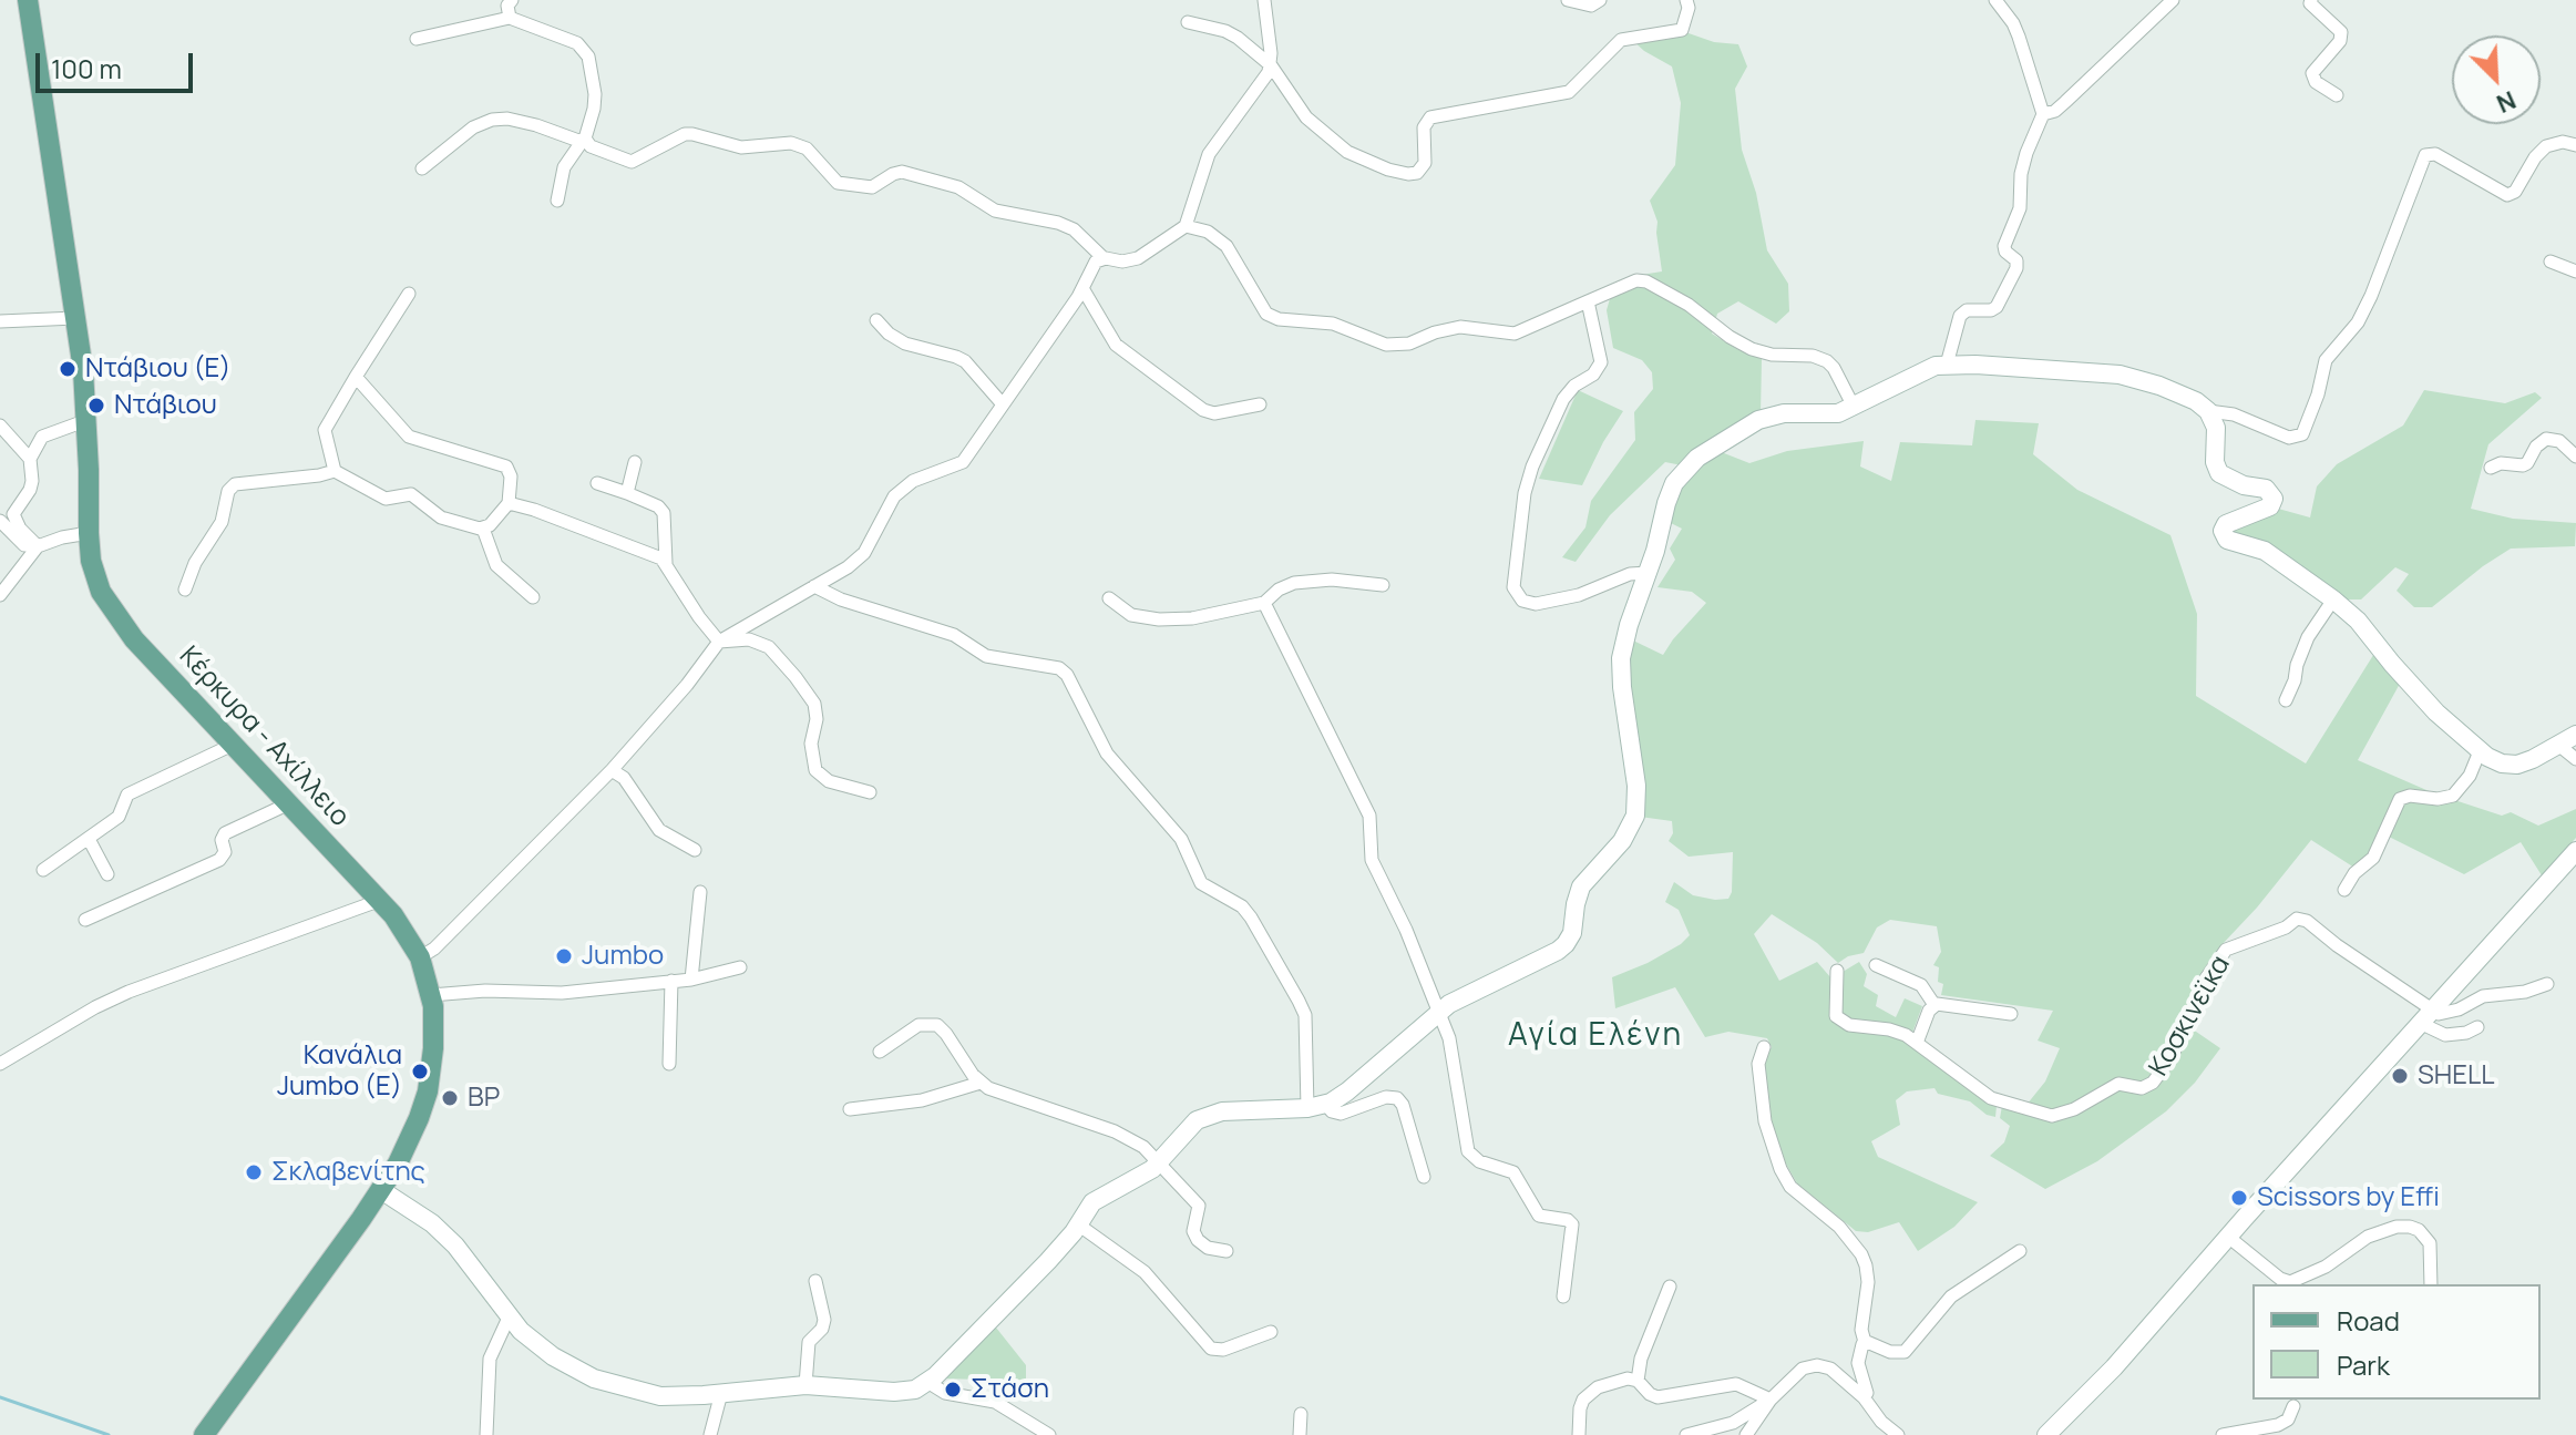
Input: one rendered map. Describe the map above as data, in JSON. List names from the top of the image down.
{
  "streets": {
    "main road": ["Κέρκυρα - Αχίλλειο"],
    "street": ["Κοσκινεϊκα"]
  },
  "districts": ["Αγία Ελένη"],
  "places": [
    "Ντάβιου (E)",
    "Ντάβιου",
    "Jumbo",
    "Κανάλια Jumbo (E)",
    "SHELL",
    "BP",
    "Σκλαβενίτης",
    "Scissors by Effi",
    "Στάση"
  ],
  "legend": ["Road", "Park"],
  "scale_bar": "100 m",
  "north": "bottom right"
}
